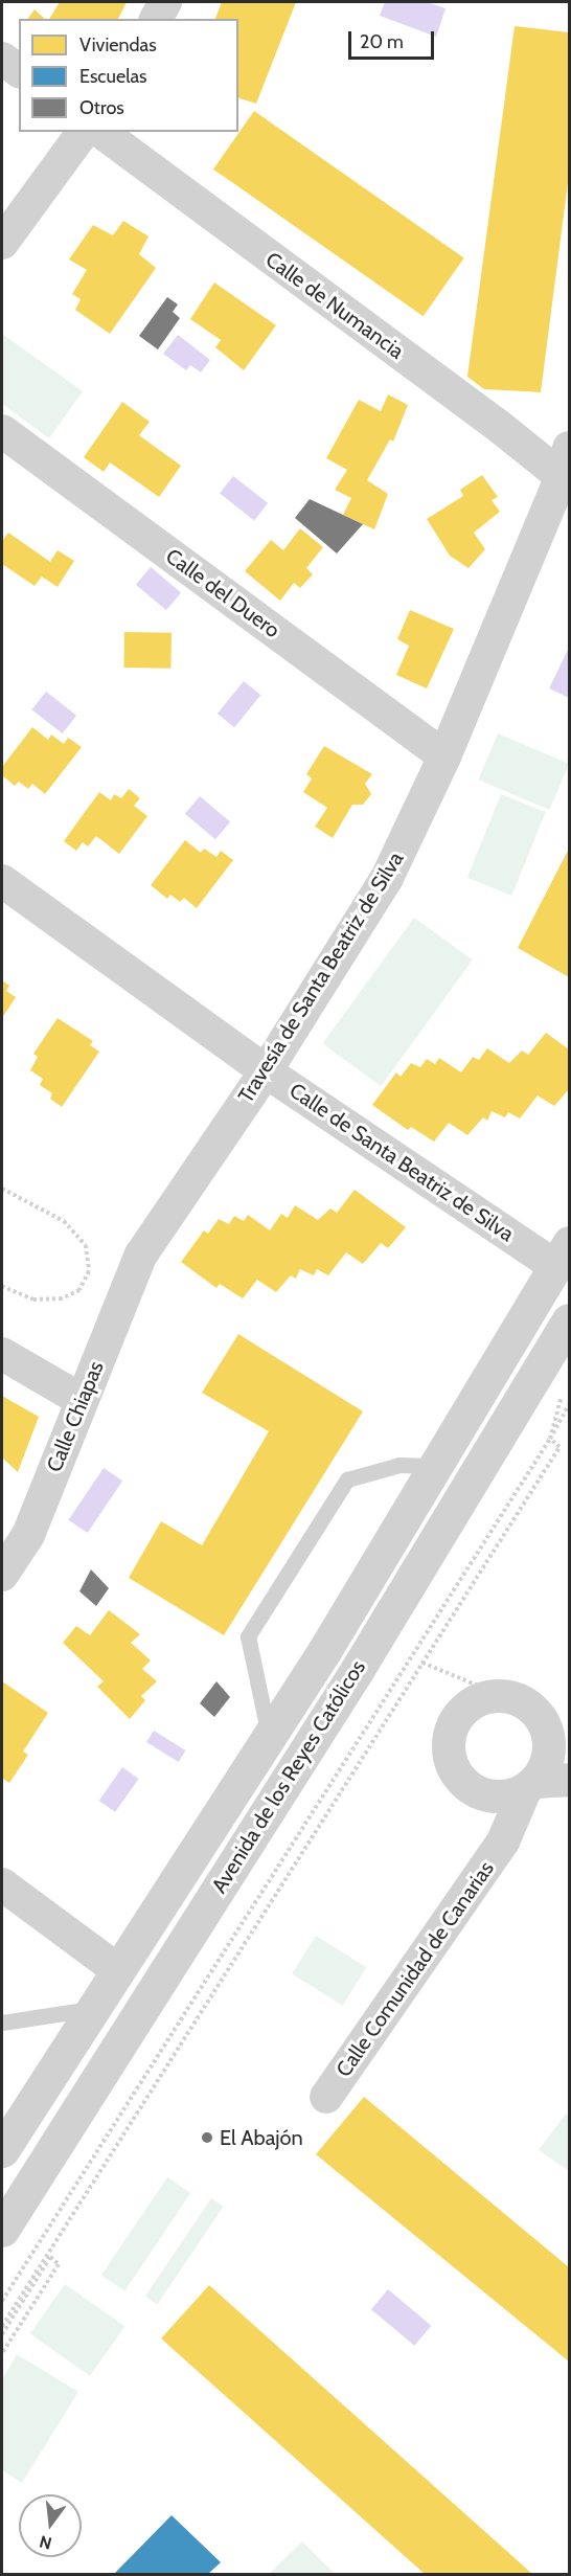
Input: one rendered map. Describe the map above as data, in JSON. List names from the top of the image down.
{
  "streets": {
    "street": [
      "Calle de Numancia",
      "Calle del Duero",
      "Travesía de Santa Beatriz de Silva",
      "Calle de Santa Beatriz de Silva",
      "Calle Chiapas",
      "Avenida de los Reyes Católicos",
      "Calle Comunidad de Canarias"
    ]
  },
  "crossings": [
    ["Calle de Numancia", "Travesía de Santa Beatriz de Silva"],
    ["Calle del Duero", "Travesía de Santa Beatriz de Silva"],
    ["Travesía de Santa Beatriz de Silva", "Calle de Santa Beatriz de Silva"],
    ["Travesía de Santa Beatriz de Silva", "Calle Chiapas"],
    ["Calle de Santa Beatriz de Silva", "Avenida de los Reyes Católicos"]
  ],
  "places": ["El Abajón"],
  "legend": ["Viviendas", "Escuelas", "Otros"],
  "scale_bar": "20 m",
  "north": "bottom"
}
